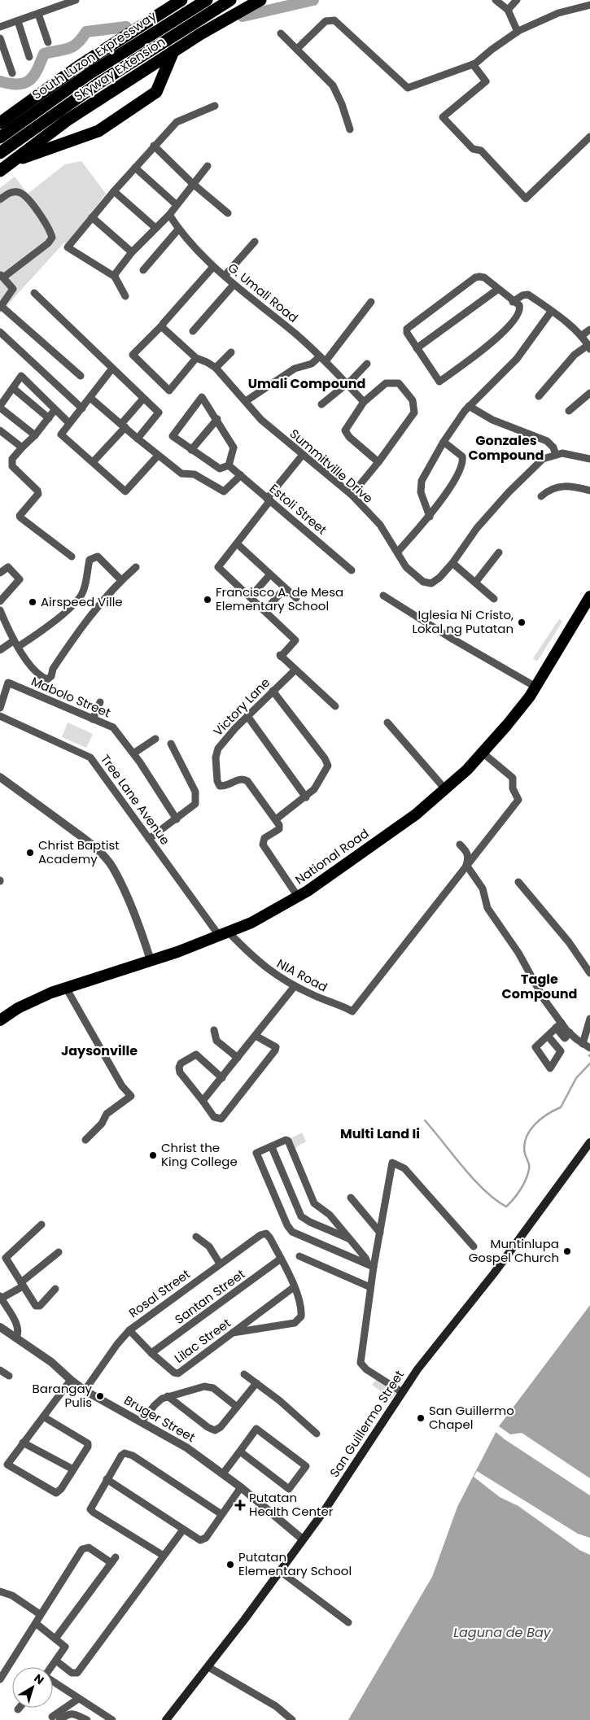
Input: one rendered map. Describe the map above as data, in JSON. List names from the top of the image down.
{
  "streets": {
    "highway": ["South Luzon Expressway", "Skyway Extension", "National Road"],
    "main road": ["San Guillermo Street"],
    "street": [
      "G. Umali Road",
      "Summitville Drive",
      "Estoli Street",
      "Mabolo Street",
      "Victory Lane",
      "Tree Lane Avenue",
      "NIA Road",
      "Rosal Street",
      "Santan Street",
      "Lilac Street",
      "Bruger Street"
    ]
  },
  "crossings": [
    ["Tree Lane Avenue", "National Road"],
    ["Tree Lane Avenue", "NIA Road"],
    ["National Road", "NIA Road"],
    ["Rosal Street", "Santan Street"],
    ["Rosal Street", "Lilac Street"],
    ["Rosal Street", "Bruger Street"],
    ["Santan Street", "Lilac Street"],
    ["Bruger Street", "San Guillermo Street"]
  ],
  "districts": [
    "Umali Compound",
    "Gonzales Compound",
    "Tagle Compound",
    "Jaysonville",
    "Multi Land Ii"
  ],
  "water": ["Laguna de Bay"],
  "places": {
    "other": [
      "Francisco A. de Mesa Elementary School",
      "Airspeed Ville",
      "Iglesia Ni Cristo, Lokal ng Putatan",
      "Christ Baptist Academy",
      "Christ the King College",
      "Muntinlupa Gospel Church",
      "Barangay Pulis",
      "San Guillermo Chapel",
      "Putatan Elementary School"
    ],
    "health": ["Putatan Health Center"]
  },
  "north": "top right"
}
